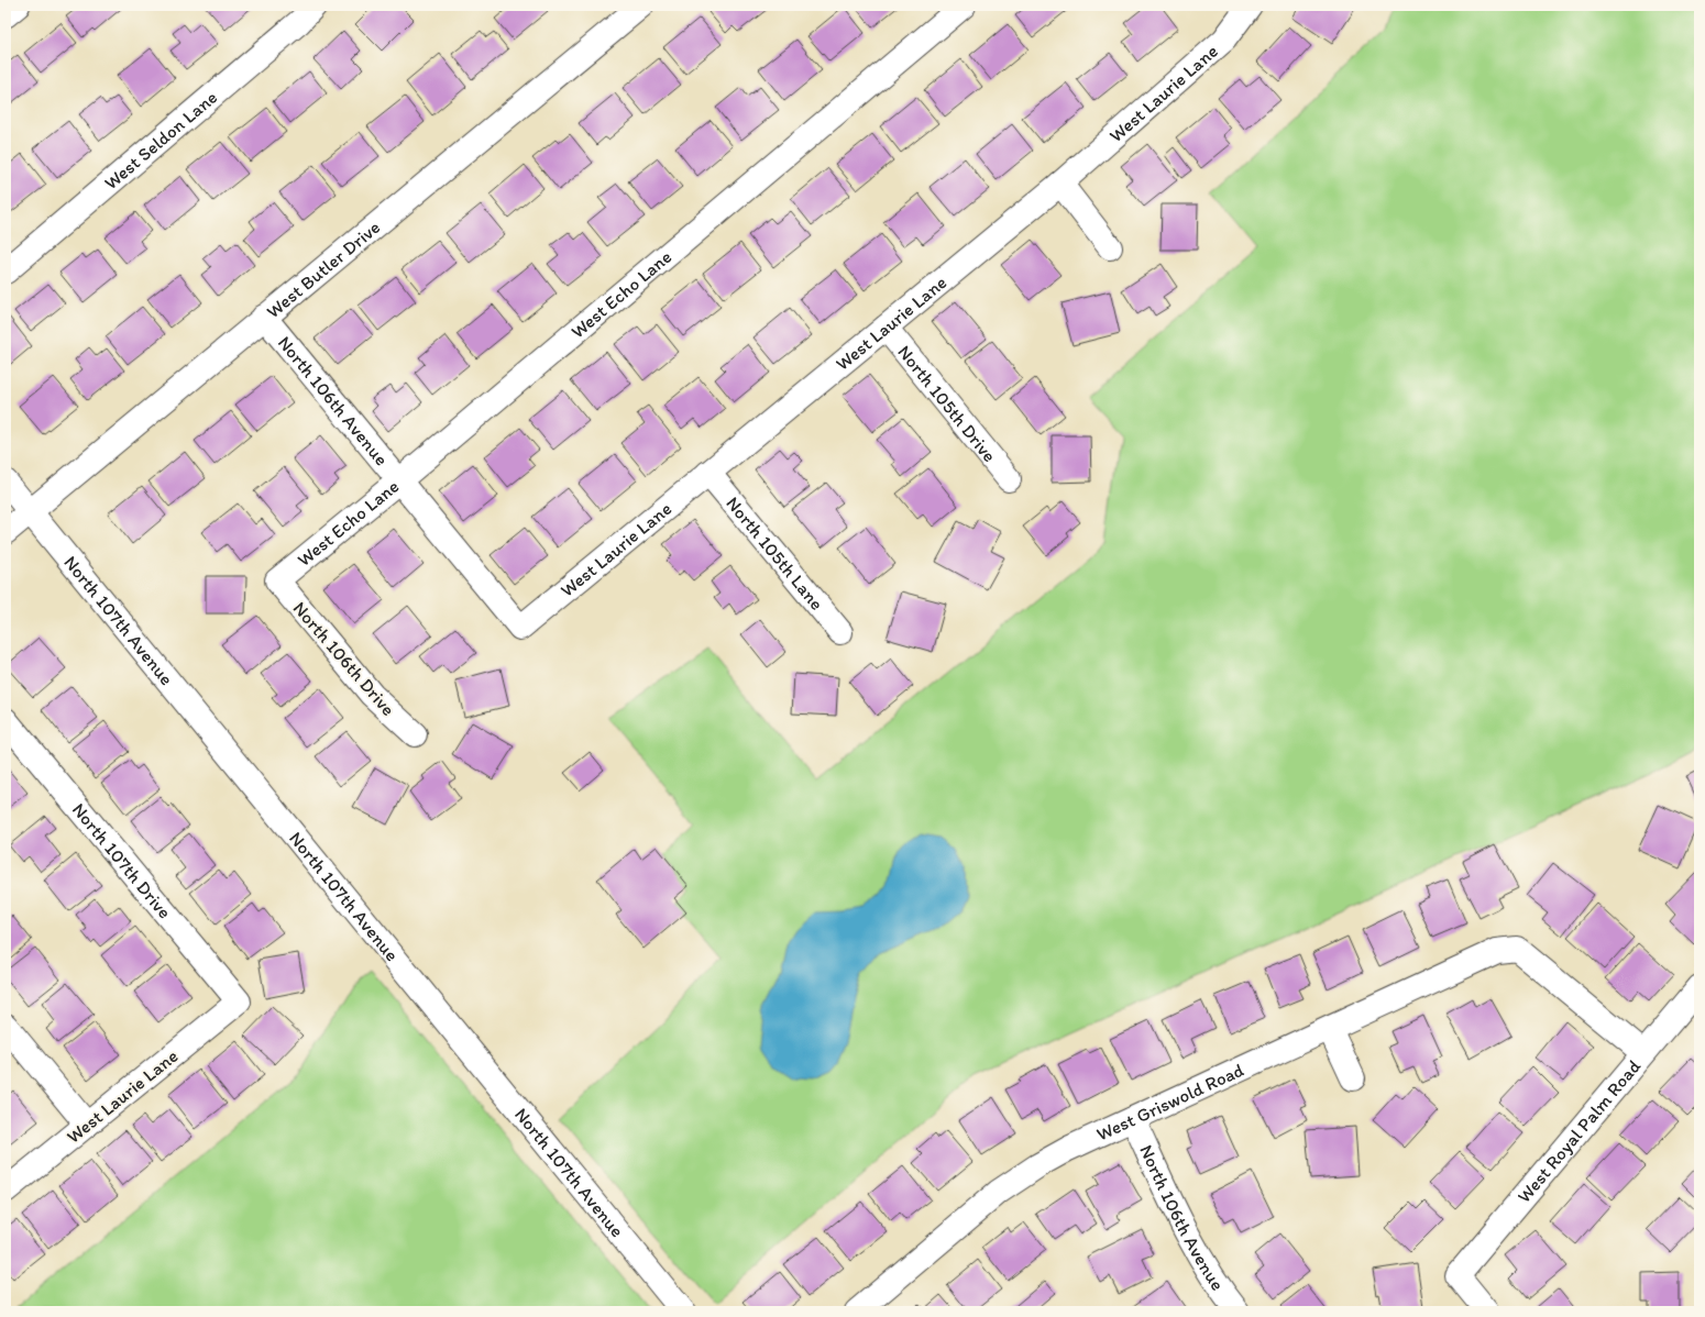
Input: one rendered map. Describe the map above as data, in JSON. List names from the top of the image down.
{
  "streets": {
    "street": [
      "West Laurie Lane",
      "West Seldon Lane",
      "West Butler Drive",
      "West Echo Lane",
      "North 106th Avenue",
      "North 105th Drive",
      "North 105th Lane",
      "North 107th Avenue",
      "North 106th Drive",
      "North 107th Drive",
      "West Griswold Road",
      "West Royal Palm Road"
    ]
  },
  "crossings": [
    ["West Laurie Lane", "North 106th Avenue"],
    ["West Laurie Lane", "North 105th Drive"],
    ["West Laurie Lane", "North 105th Lane"],
    ["West Laurie Lane", "North 107th Drive"],
    ["West Butler Drive", "North 106th Avenue"],
    ["West Butler Drive", "North 107th Avenue"],
    ["West Echo Lane", "North 106th Avenue"],
    ["West Echo Lane", "North 106th Drive"],
    ["North 106th Avenue", "West Griswold Road"],
    ["West Griswold Road", "West Royal Palm Road"]
  ]
}
